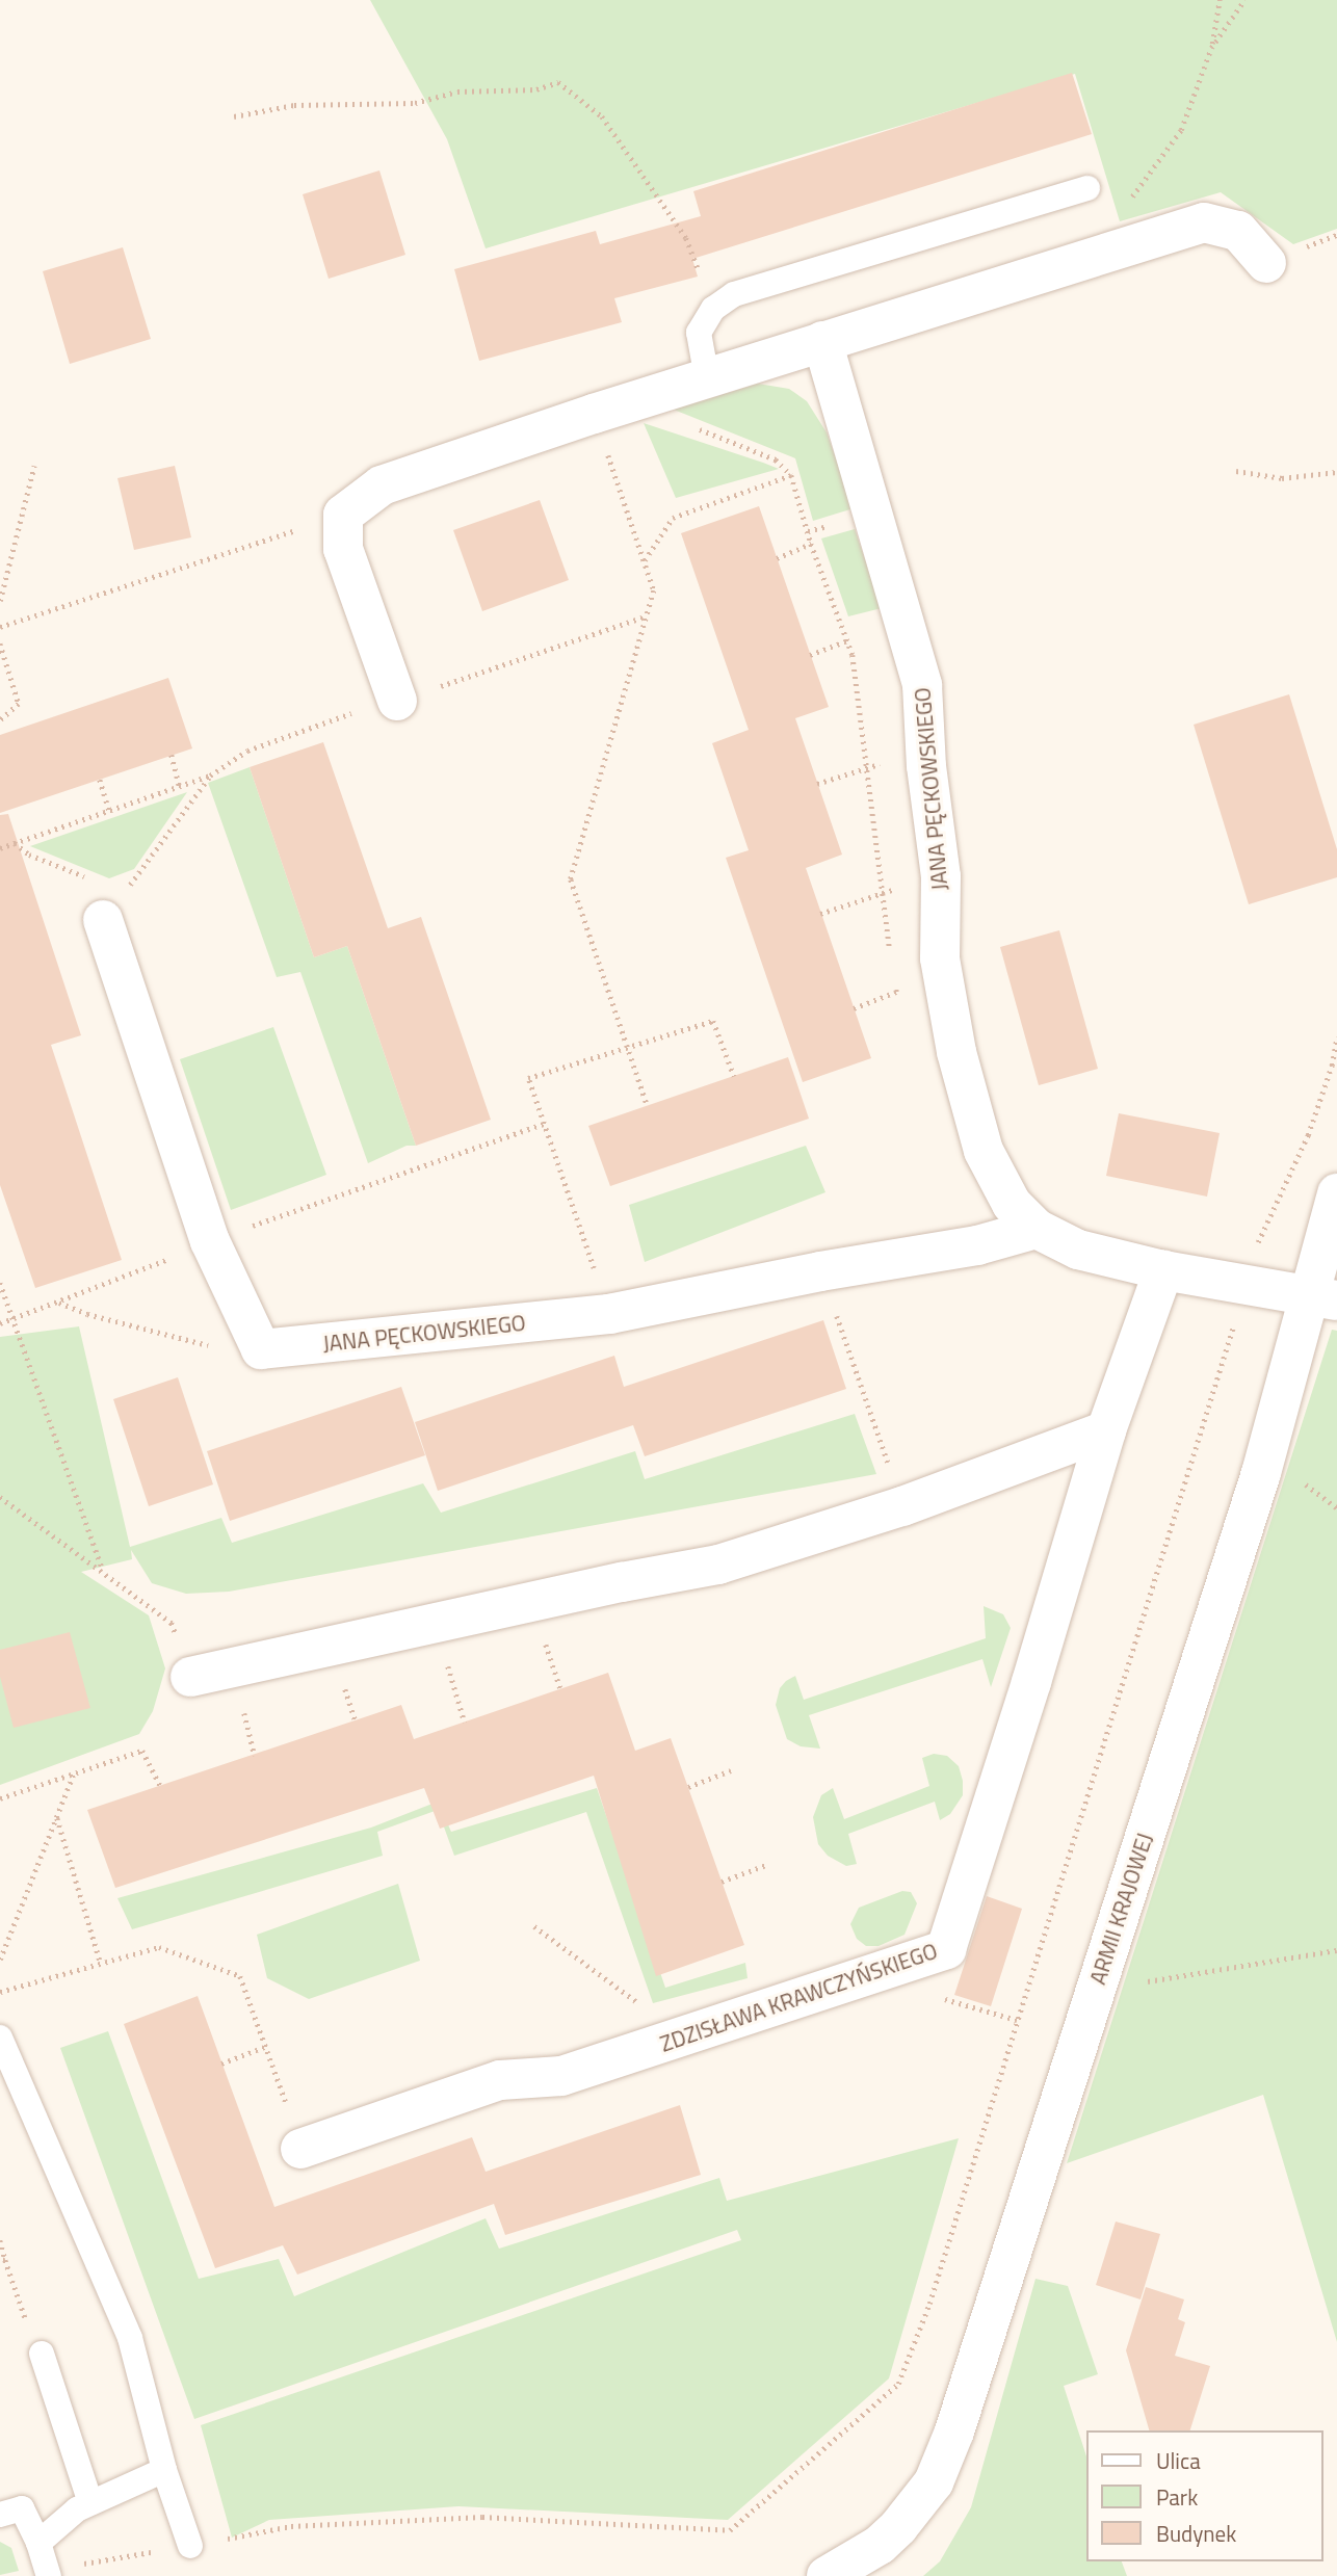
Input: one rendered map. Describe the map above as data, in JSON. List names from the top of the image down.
{
  "streets": {
    "street": ["JANA PĘCKOWSKIEGO", "ARMII KRAJOWEJ", "ZDZISŁAWA KRAWCZYŃSKIEGO"]
  },
  "crossings": [
    ["JANA PĘCKOWSKIEGO", "ARMII KRAJOWEJ"],
    ["JANA PĘCKOWSKIEGO", "ZDZISŁAWA KRAWCZYŃSKIEGO"]
  ],
  "legend": ["Ulica", "Park", "Budynek"]
}
